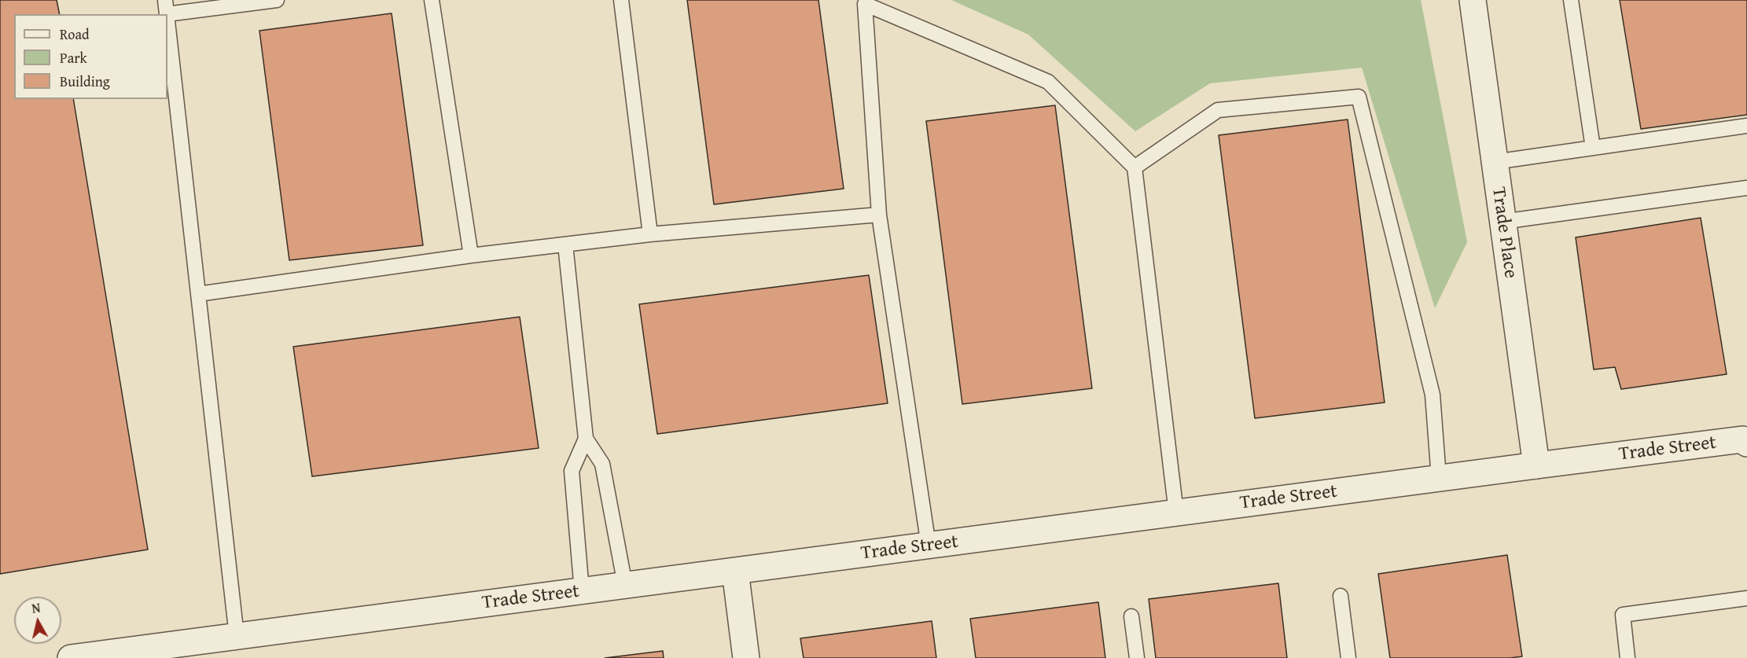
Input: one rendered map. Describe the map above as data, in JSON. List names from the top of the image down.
{
  "streets": {
    "street": ["Trade Place", "Trade Street"]
  },
  "crossings": [
    ["Trade Place", "Trade Street"]
  ],
  "legend": ["Road", "Park", "Building"],
  "north": "top"
}
